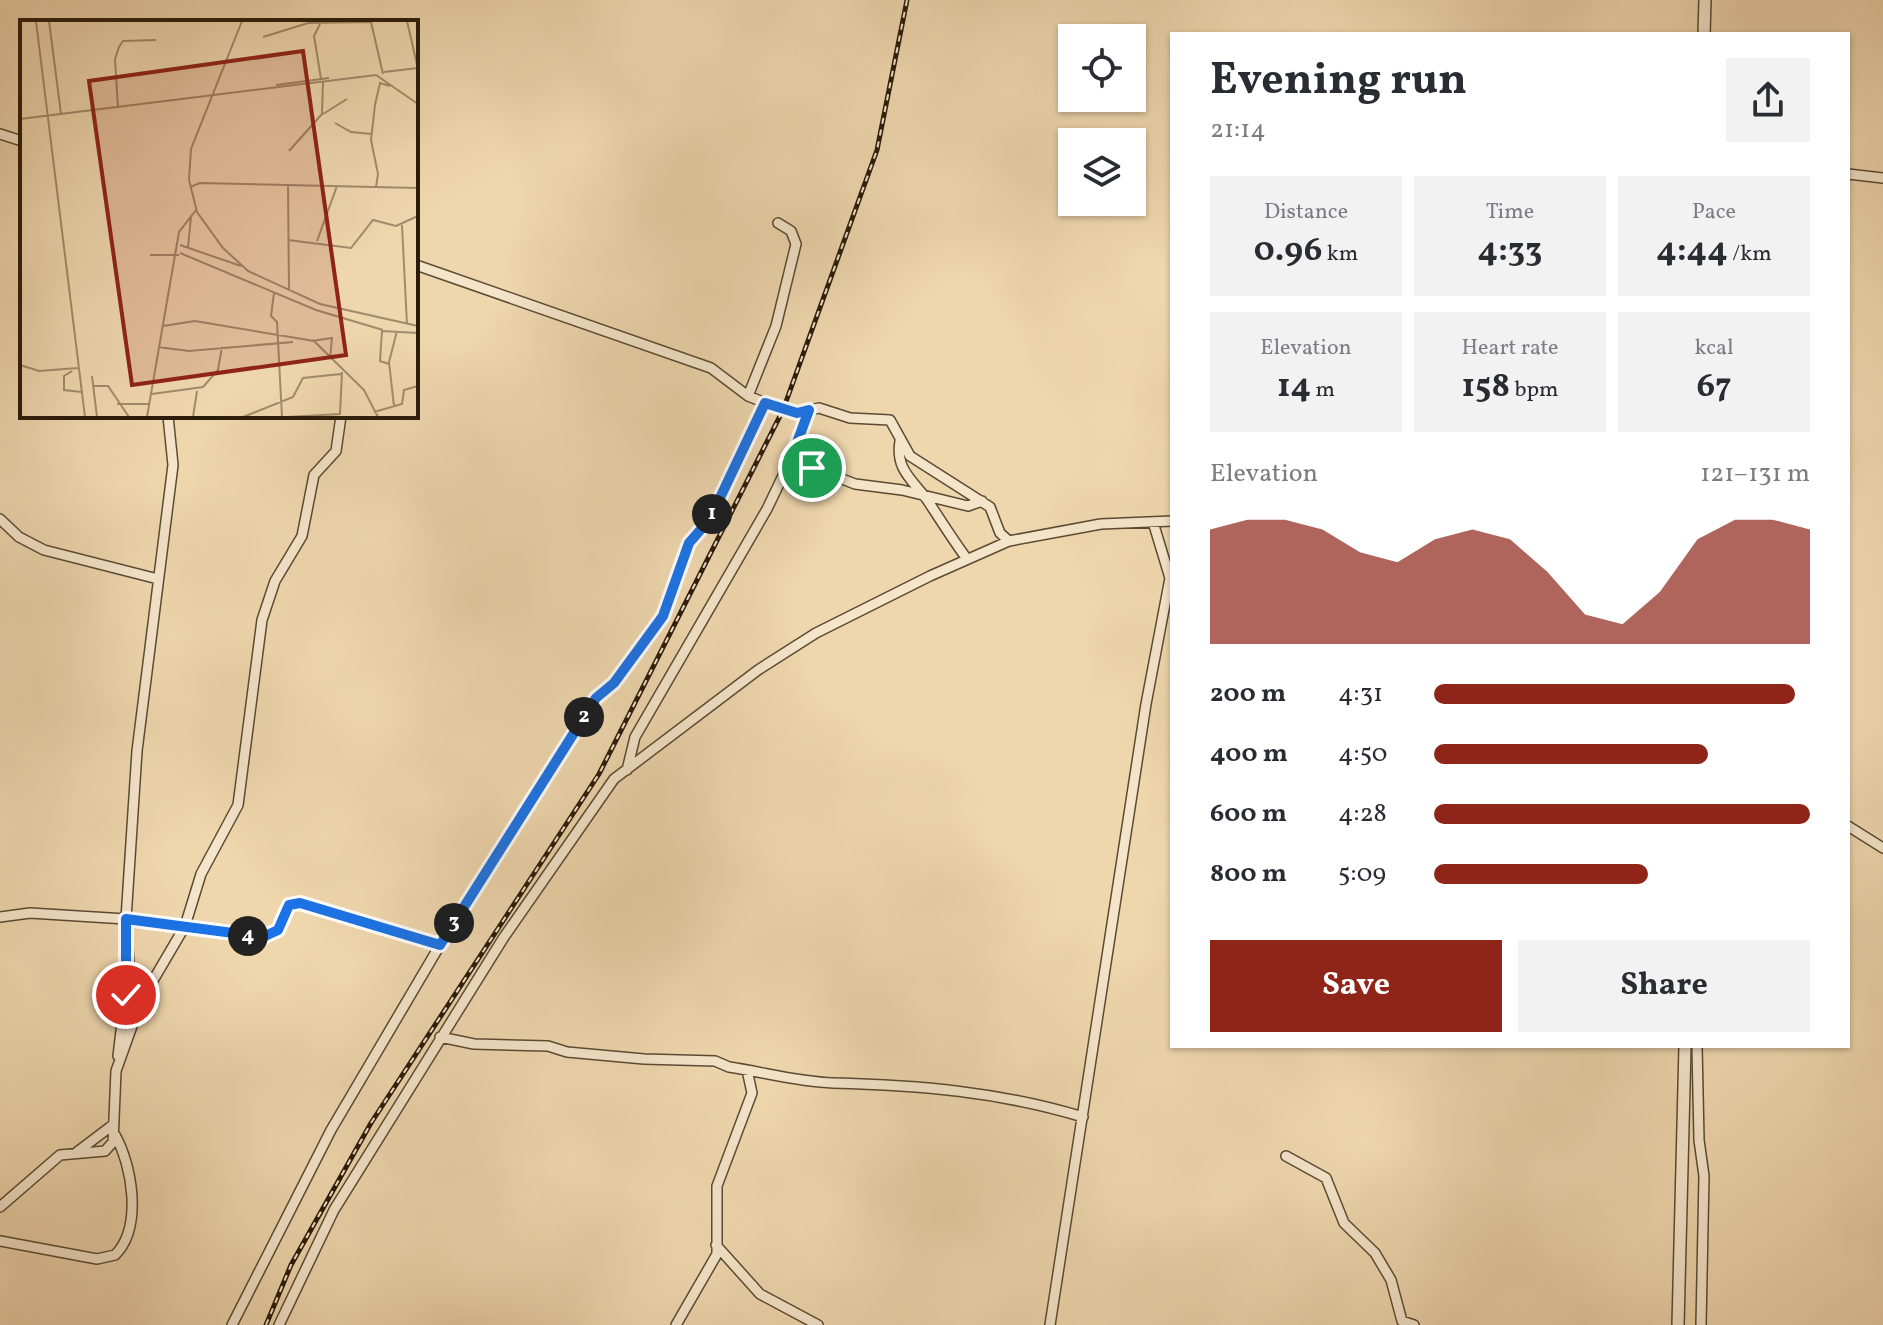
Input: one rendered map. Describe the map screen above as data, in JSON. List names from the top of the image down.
{
  "page": {
    "heading": ["Evening run", "21:14"],
    "stats": [
      ["Distance", "0.96 km"],
      ["Time", "4:33"],
      ["Pace", "4:44 /km"],
      ["Elevation", "14 m"],
      ["Heart rate", "158 bpm"],
      ["kcal", "67"]
    ],
    "chart": ["Elevation", "121–131 m"],
    "pins": [
      "1",
      "2",
      "3",
      "4"
    ],
    "list": [
      {
        "name": "200 m",
        "note": "4:31"
      },
      {
        "name": "400 m",
        "note": "4:50"
      },
      {
        "name": "600 m",
        "note": "4:28"
      },
      {
        "name": "800 m",
        "note": "5:09"
      }
    ],
    "buttons": ["Save", "Share"]
  }
}
